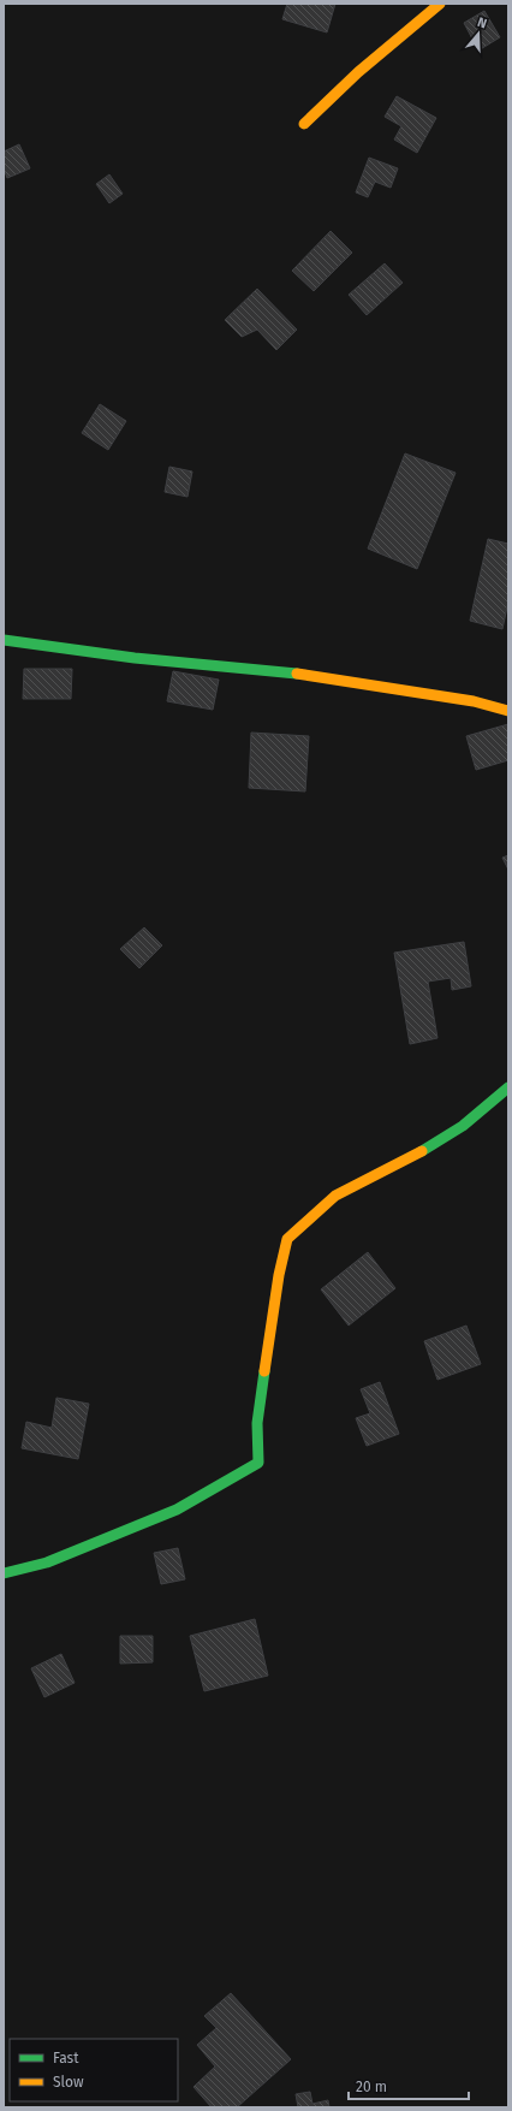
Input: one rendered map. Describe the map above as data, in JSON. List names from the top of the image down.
{
  "legend": ["Fast", "Slow"],
  "scale_bar": "20 m",
  "north": "top"
}
